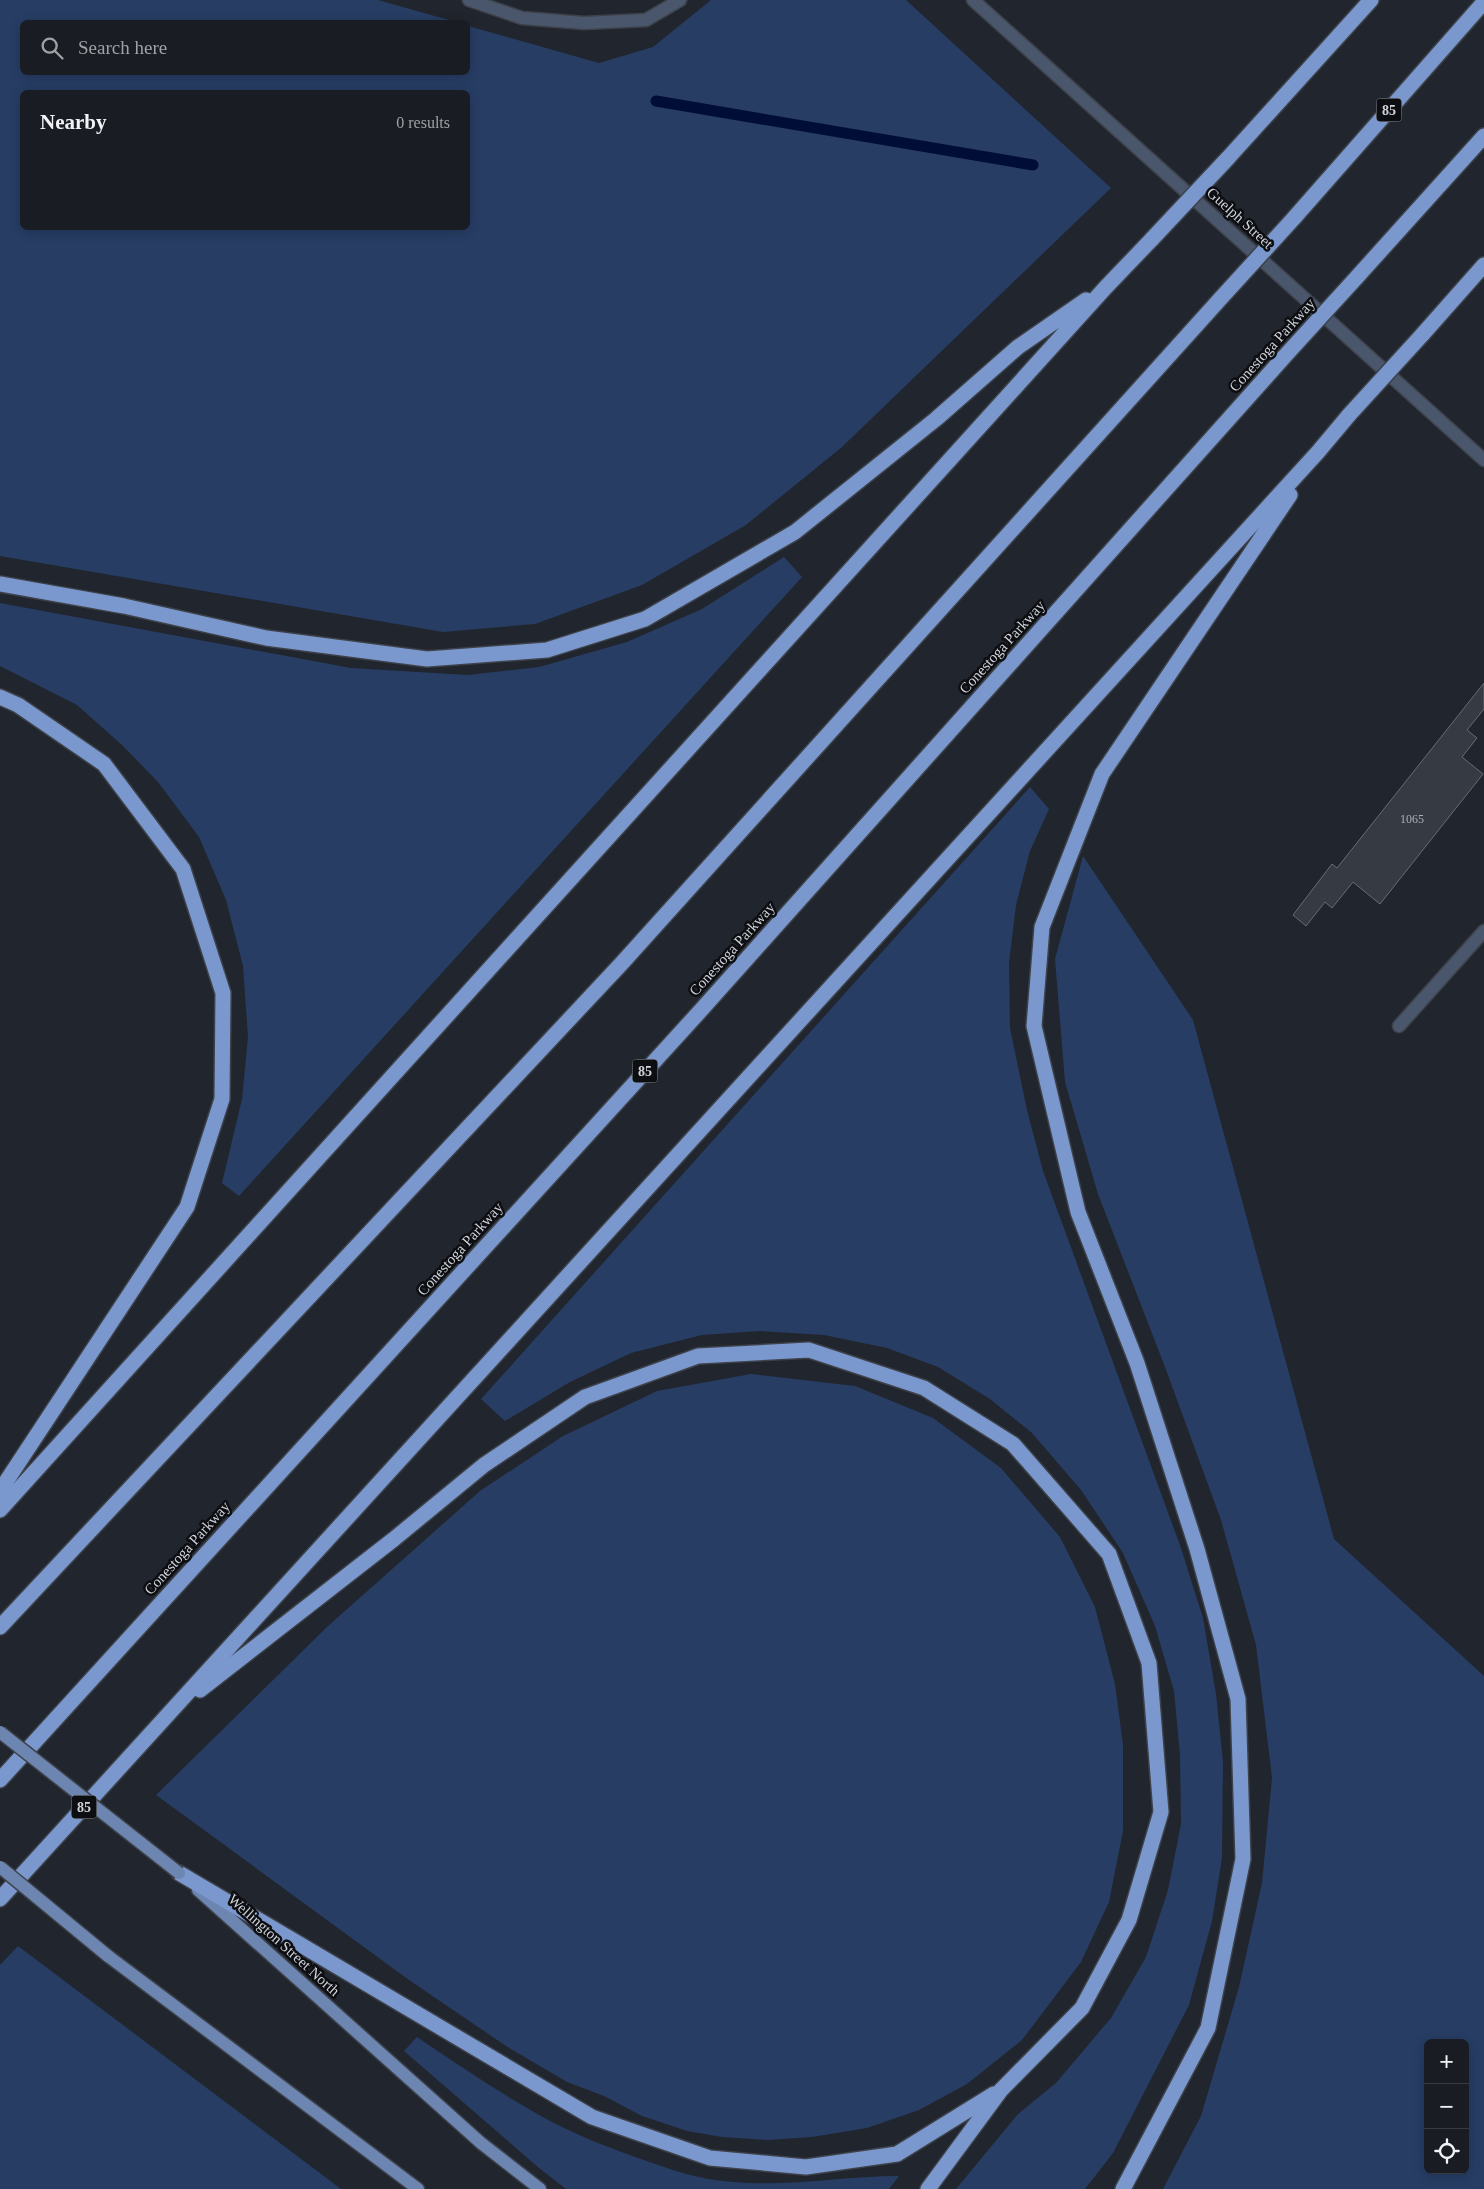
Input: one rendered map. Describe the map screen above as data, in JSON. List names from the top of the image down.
{
  "streets": {
    "highway": ["85", "Conestoga Parkway"],
    "main road": ["Wellington Street North"],
    "street": ["Guelph Street"]
  },
  "house_numbers": ["1065"],
  "page": {
    "search": "Search here",
    "heading": ["Nearby", "0 results"],
    "map_buttons": ["+", "−"]
  }
}
